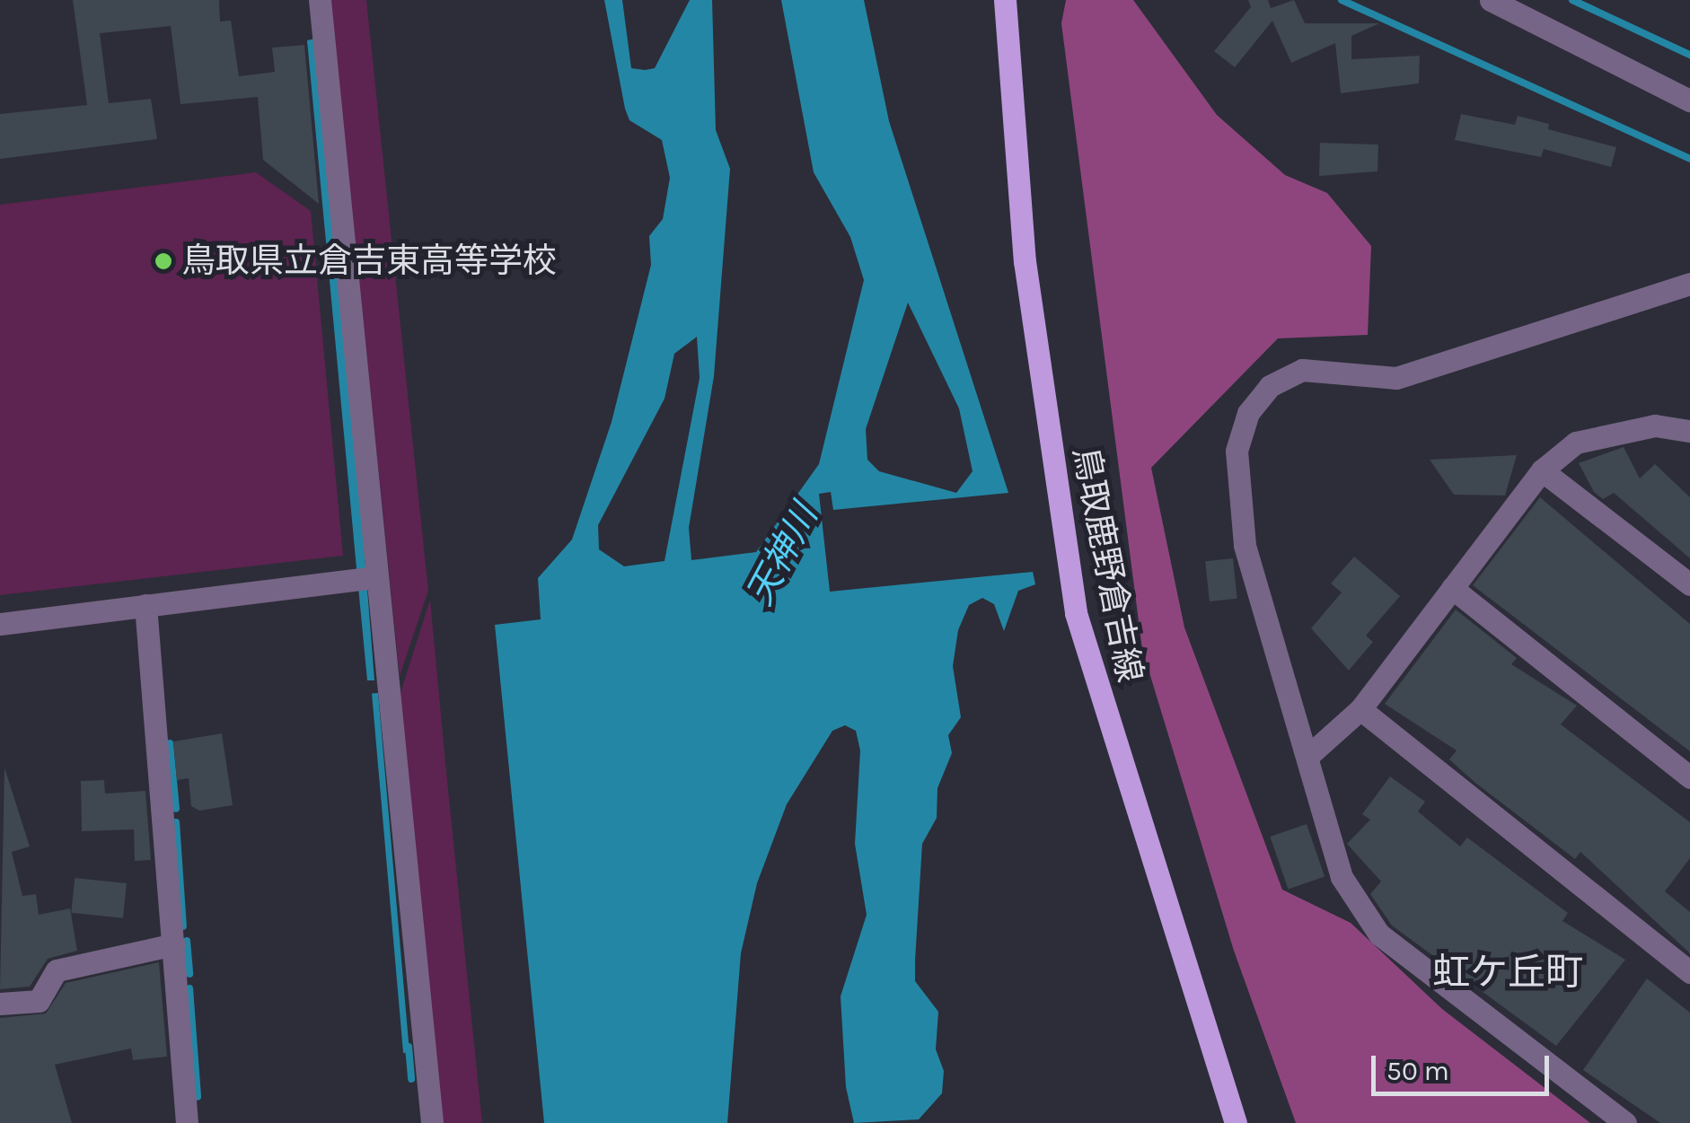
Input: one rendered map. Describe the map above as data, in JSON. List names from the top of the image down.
{
  "streets": {
    "main road": ["鳥取鹿野倉吉線"]
  },
  "districts": ["虹ケ丘町"],
  "water": ["天神川"],
  "places": ["鳥取県立倉吉東高等学校"],
  "scale_bar": "50 m"
}
